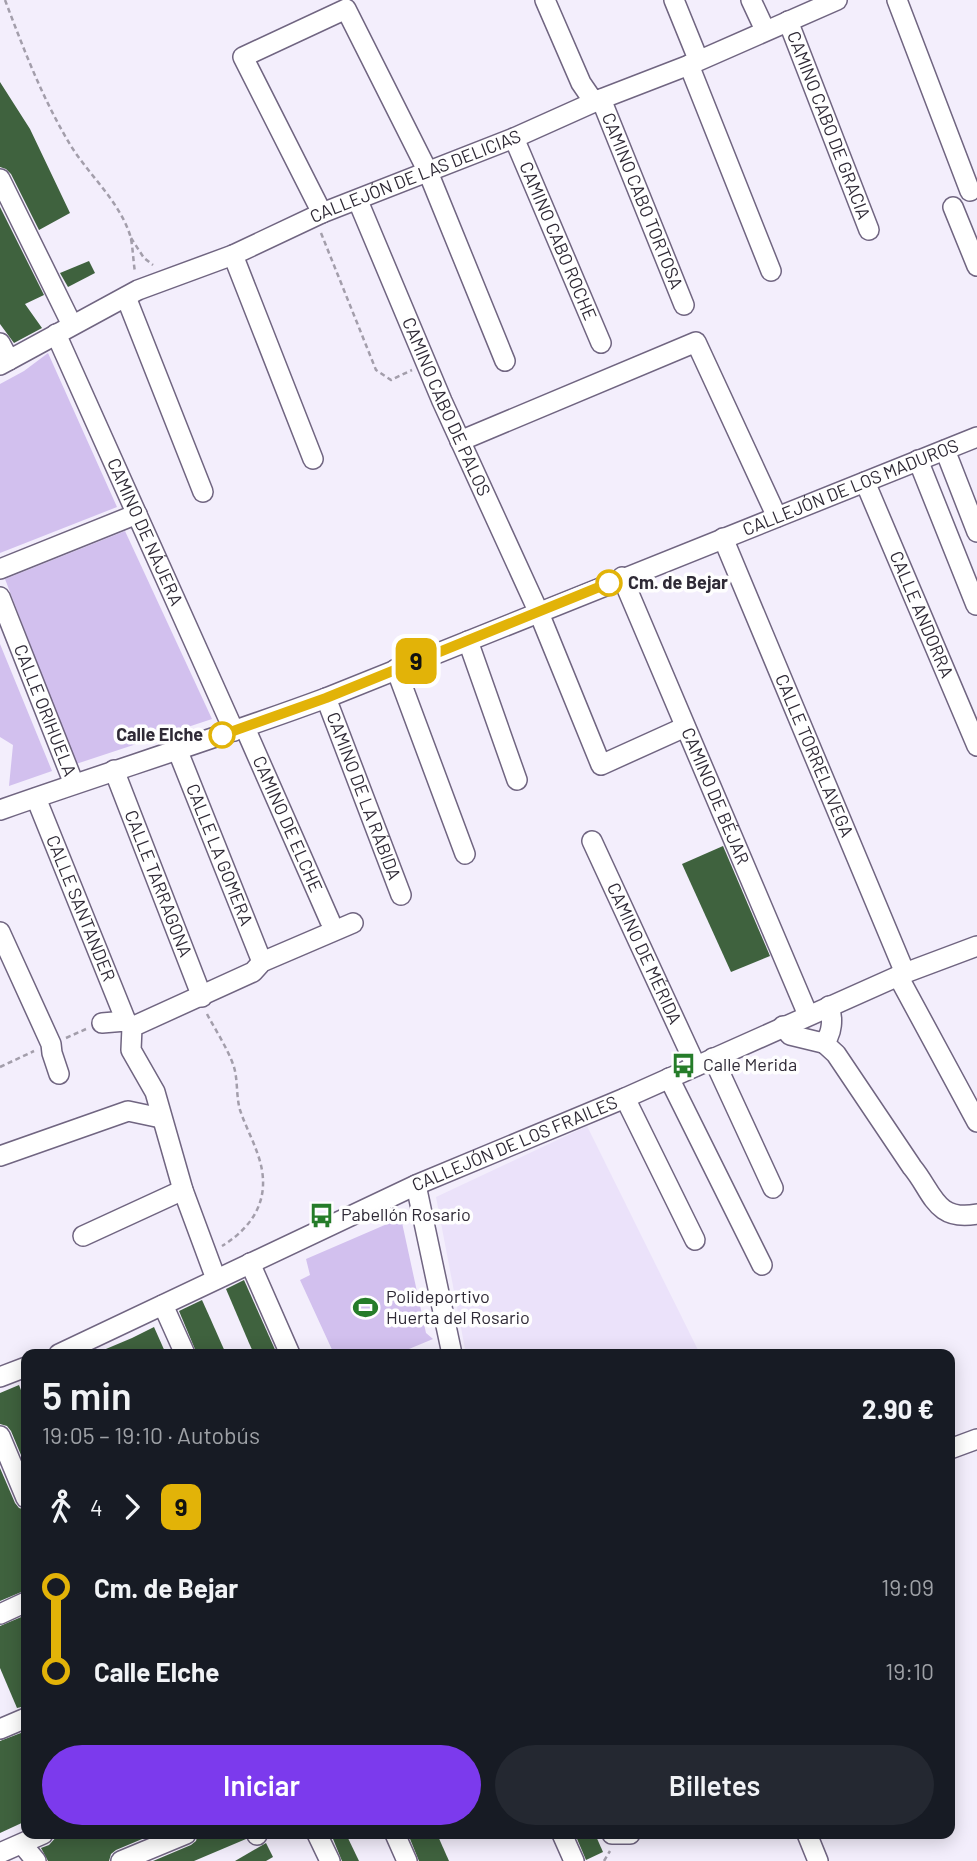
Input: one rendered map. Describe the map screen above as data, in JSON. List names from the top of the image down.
{
  "streets": {
    "street": [
      "CAMINO CABO DE GRACIA",
      "CALLEJÓN DE LAS DELICIAS",
      "CAMINO CABO TORTOSA",
      "CAMINO CABO ROCHE",
      "CAMINO CABO DE PALOS",
      "CALLEJÓN DE LOS MADUROS",
      "CAMINO DE NÁJERA",
      "CALLE ANDORRA",
      "CALLE ORIHUELA",
      "CALLE TORRELAVEGA",
      "CAMINO DE LA RÁBIDA",
      "CAMINO DE BÉJAR",
      "CAMINO DE ELCHE",
      "CALLE LA GOMERA",
      "CALLE TARRAGONA",
      "CALLE SANTANDER",
      "CAMINO DE MÉRIDA",
      "CALLEJÓN DE LOS FRAILES"
    ]
  },
  "crossings": [
    ["CAMINO CABO DE GRACIA", "CALLEJÓN DE LAS DELICIAS"],
    ["CALLEJÓN DE LAS DELICIAS", "CAMINO CABO TORTOSA"],
    ["CALLEJÓN DE LAS DELICIAS", "CAMINO CABO ROCHE"],
    ["CALLEJÓN DE LAS DELICIAS", "CAMINO CABO DE PALOS"],
    ["CALLEJÓN DE LAS DELICIAS", "CAMINO DE NÁJERA"],
    ["CAMINO CABO DE PALOS", "CALLEJÓN DE LOS MADUROS"],
    ["CAMINO CABO DE PALOS", "CAMINO DE BÉJAR"],
    ["CALLEJÓN DE LOS MADUROS", "CAMINO DE NÁJERA"],
    ["CALLEJÓN DE LOS MADUROS", "CALLE ANDORRA"],
    ["CALLEJÓN DE LOS MADUROS", "CALLE ORIHUELA"],
    ["CALLEJÓN DE LOS MADUROS", "CALLE TORRELAVEGA"],
    ["CALLEJÓN DE LOS MADUROS", "CAMINO DE LA RÁBIDA"],
    ["CALLEJÓN DE LOS MADUROS", "CAMINO DE BÉJAR"],
    ["CALLEJÓN DE LOS MADUROS", "CAMINO DE ELCHE"],
    ["CALLEJÓN DE LOS MADUROS", "CALLE LA GOMERA"],
    ["CALLEJÓN DE LOS MADUROS", "CALLE TARRAGONA"],
    ["CALLEJÓN DE LOS MADUROS", "CALLE SANTANDER"],
    ["CAMINO DE NÁJERA", "CAMINO DE ELCHE"],
    ["CALLE TORRELAVEGA", "CALLEJÓN DE LOS FRAILES"],
    ["CAMINO DE BÉJAR", "CALLEJÓN DE LOS FRAILES"],
    ["CALLE SANTANDER", "CALLEJÓN DE LOS FRAILES"],
    ["CAMINO DE MÉRIDA", "CALLEJÓN DE LOS FRAILES"]
  ],
  "places": {
    "other": ["Cm. de Bejar", "Calle Elche"],
    "bus stop": ["Calle Merida", "Pabellón Rosario"],
    "sports": ["Polideportivo Huerta del Rosario"]
  },
  "lines": ["bus line 9"],
  "page": {
    "on_map": "9",
    "heading": ["5 min", "19:05 – 19:10 · Autobús", "2.90 €"],
    "legs": ["4", "9"],
    "list": [
      {
        "name": "Cm. de Bejar",
        "value": "19:09"
      },
      {
        "name": "Calle Elche",
        "value": "19:10"
      }
    ],
    "buttons": ["Iniciar", "Billetes"]
  }
}
